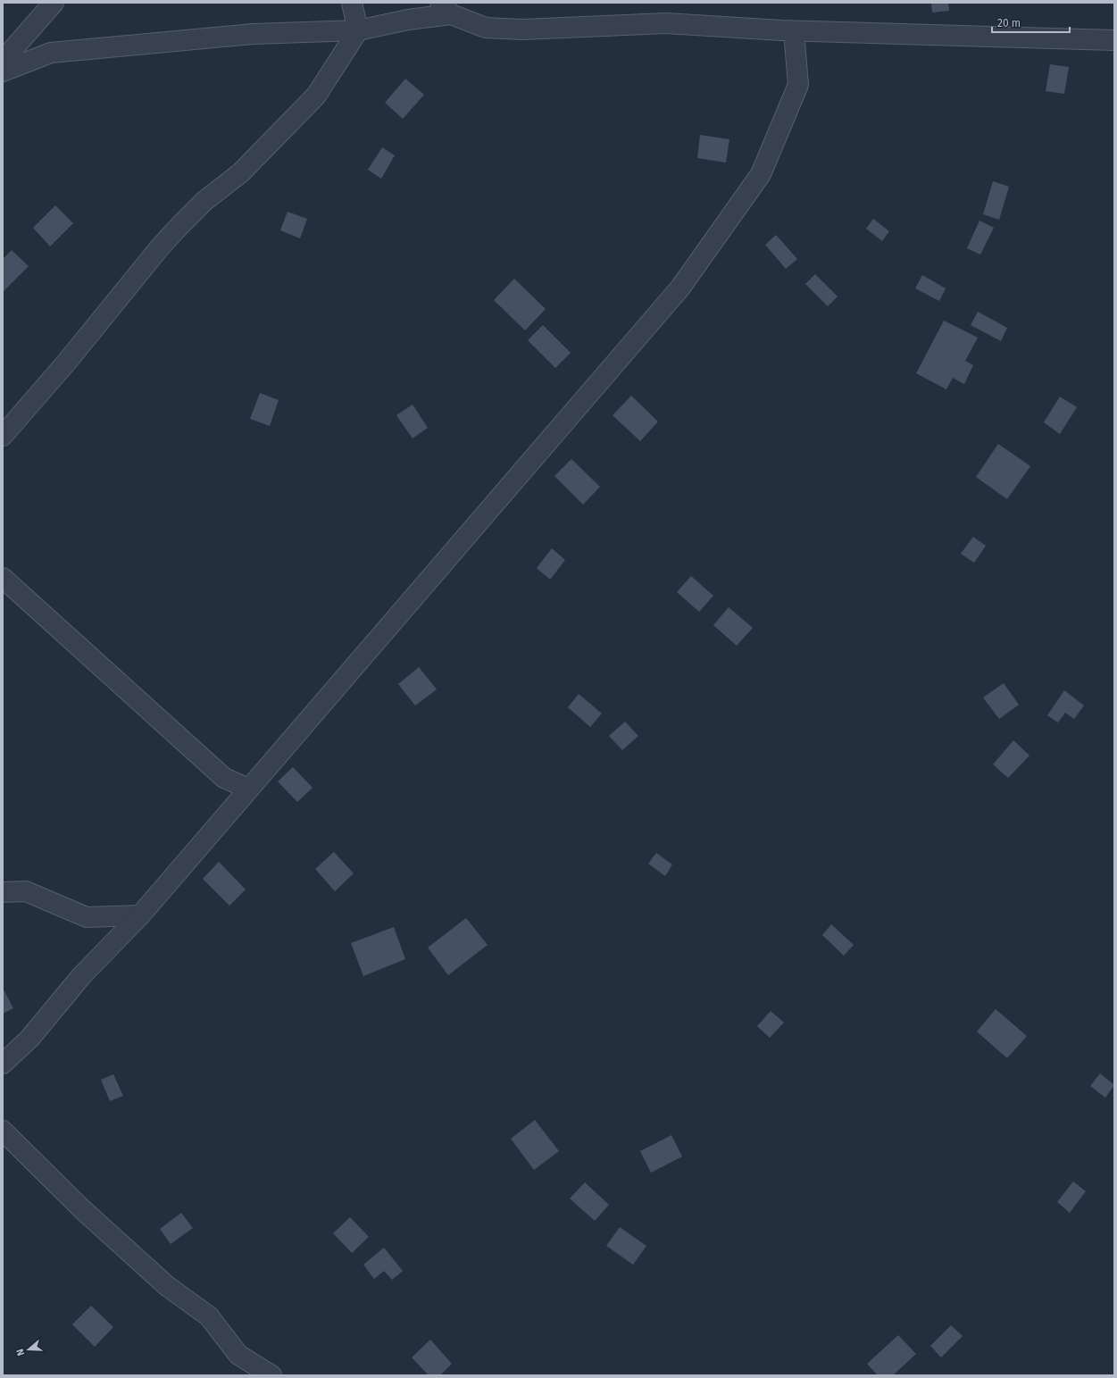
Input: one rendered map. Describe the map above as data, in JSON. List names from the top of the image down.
{
  "scale_bar": "20 m",
  "north": "left"
}
